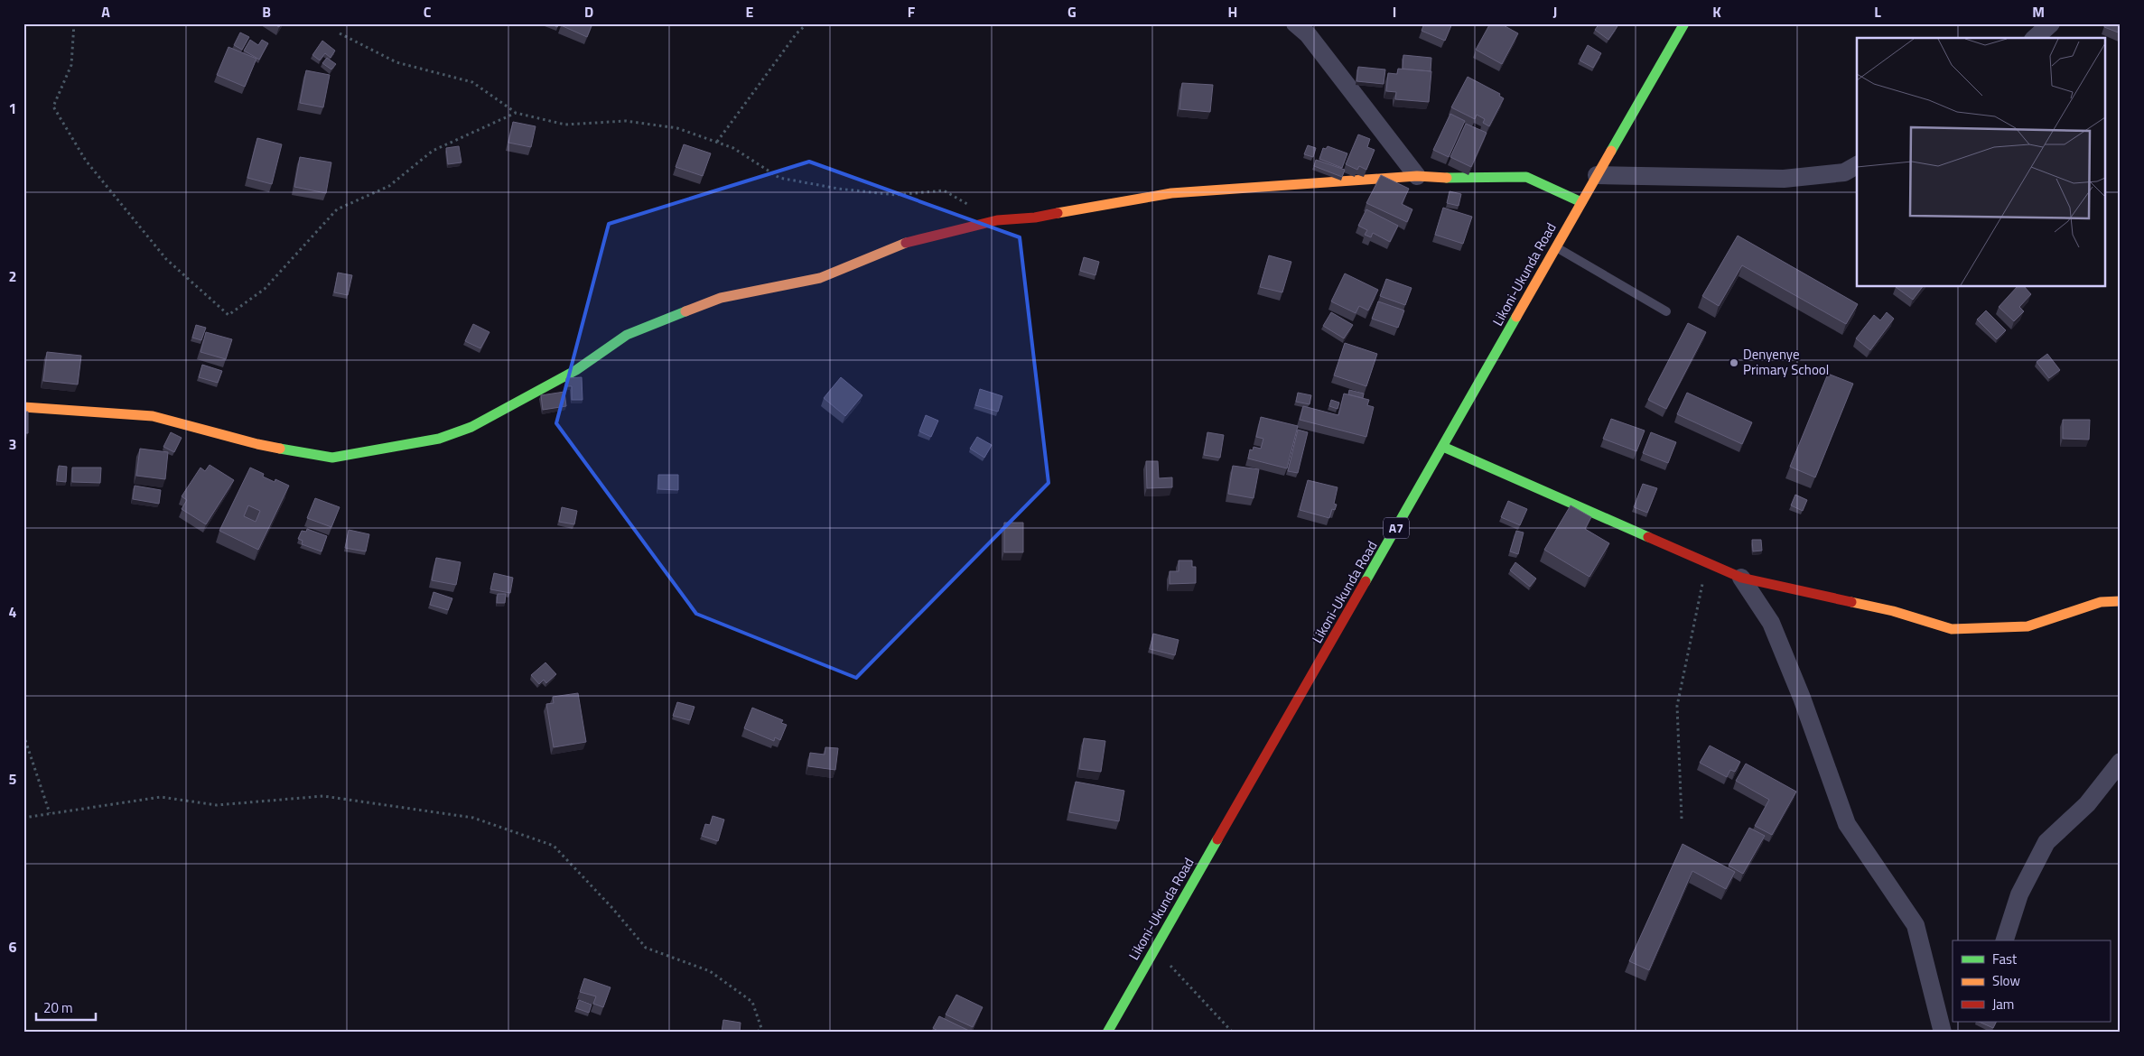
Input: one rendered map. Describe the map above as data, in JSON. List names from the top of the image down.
{
  "streets": {
    "main road": ["Likoni-Ukunda Road", "A7"]
  },
  "places": ["Denyenye Primary School"],
  "legend": ["Fast", "Slow", "Jam"],
  "scale_bar": "20 m",
  "grid": {
    "columns": [
      "A",
      "B",
      "C",
      "D",
      "E",
      "F",
      "G",
      "H",
      "I",
      "J",
      "K",
      "L",
      "M"
    ],
    "rows": [
      "1",
      "2",
      "3",
      "4",
      "5",
      "6"
    ]
  }
}
